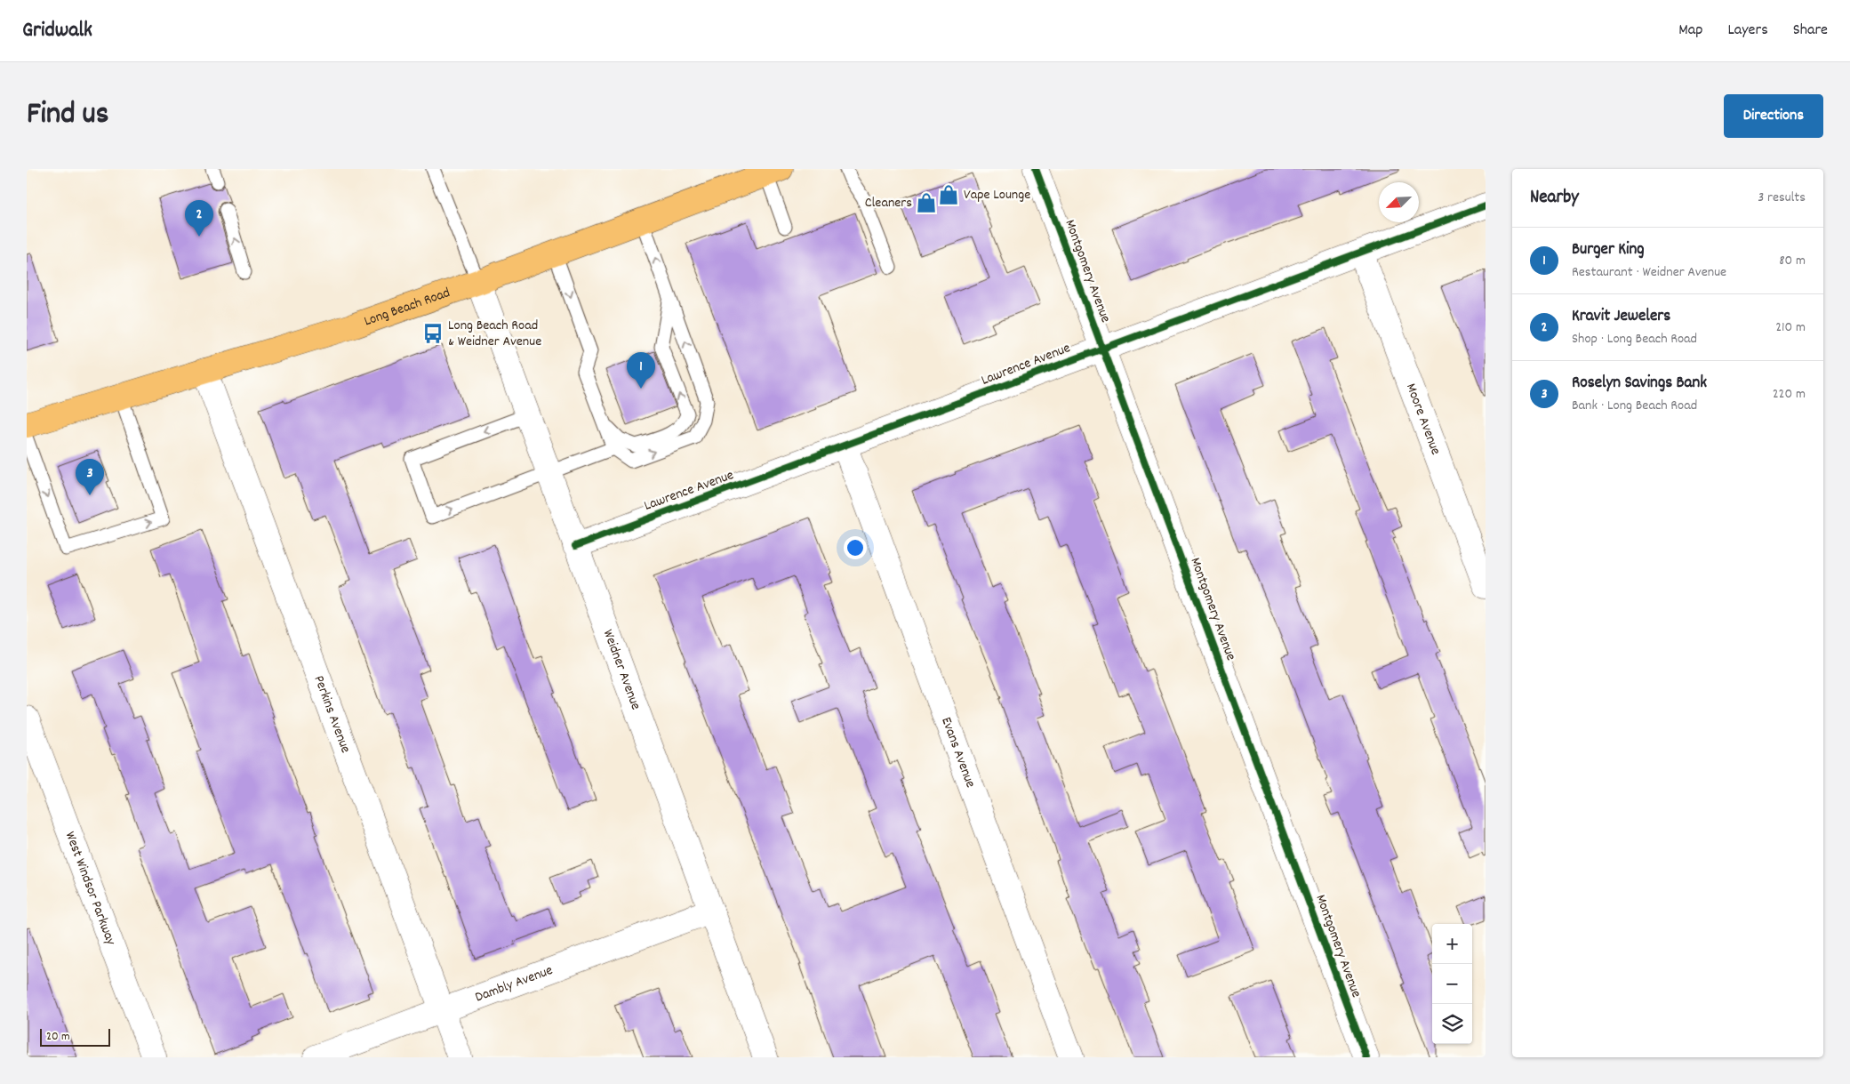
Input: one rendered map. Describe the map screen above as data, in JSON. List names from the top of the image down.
{
  "streets": {
    "main road": ["Long Beach Road"],
    "street": [
      "Montgomery Avenue",
      "Lawrence Avenue",
      "Moore Avenue",
      "Weidner Avenue",
      "Perkins Avenue",
      "Evans Avenue",
      "West Windsor Parkway",
      "Dambly Avenue"
    ]
  },
  "crossings": [
    ["Montgomery Avenue", "Lawrence Avenue"],
    ["Long Beach Road", "Weidner Avenue"],
    ["Long Beach Road", "Perkins Avenue"],
    ["Lawrence Avenue", "Moore Avenue"],
    ["Lawrence Avenue", "Weidner Avenue"],
    ["Lawrence Avenue", "Evans Avenue"],
    ["Weidner Avenue", "Dambly Avenue"],
    ["Perkins Avenue", "Dambly Avenue"]
  ],
  "places": {
    "shop": ["Vape Lounge", "Cleaners"],
    "bus stop": ["Long Beach Road & Weidner Avenue"]
  },
  "scale_bar": "20 m",
  "north": "bottom left",
  "page": {
    "header": "Gridwalk",
    "nav": ["Map", "Layers", "Share"],
    "title": "Find us",
    "buttons": "Directions",
    "heading": ["Nearby", "3 results"],
    "pins": ["2", "1", "3"],
    "list": [
      {
        "mark": "1",
        "name": "Burger King",
        "note": "Restaurant · Weidner Avenue",
        "value": "80 m"
      },
      {
        "mark": "2",
        "name": "Kravit Jewelers",
        "note": "Shop · Long Beach Road",
        "value": "210 m"
      },
      {
        "mark": "3",
        "name": "Roselyn Savings Bank",
        "note": "Bank · Long Beach Road",
        "value": "220 m"
      }
    ],
    "map_buttons": ["+", "−"],
    "scale": "20 m"
  }
}
